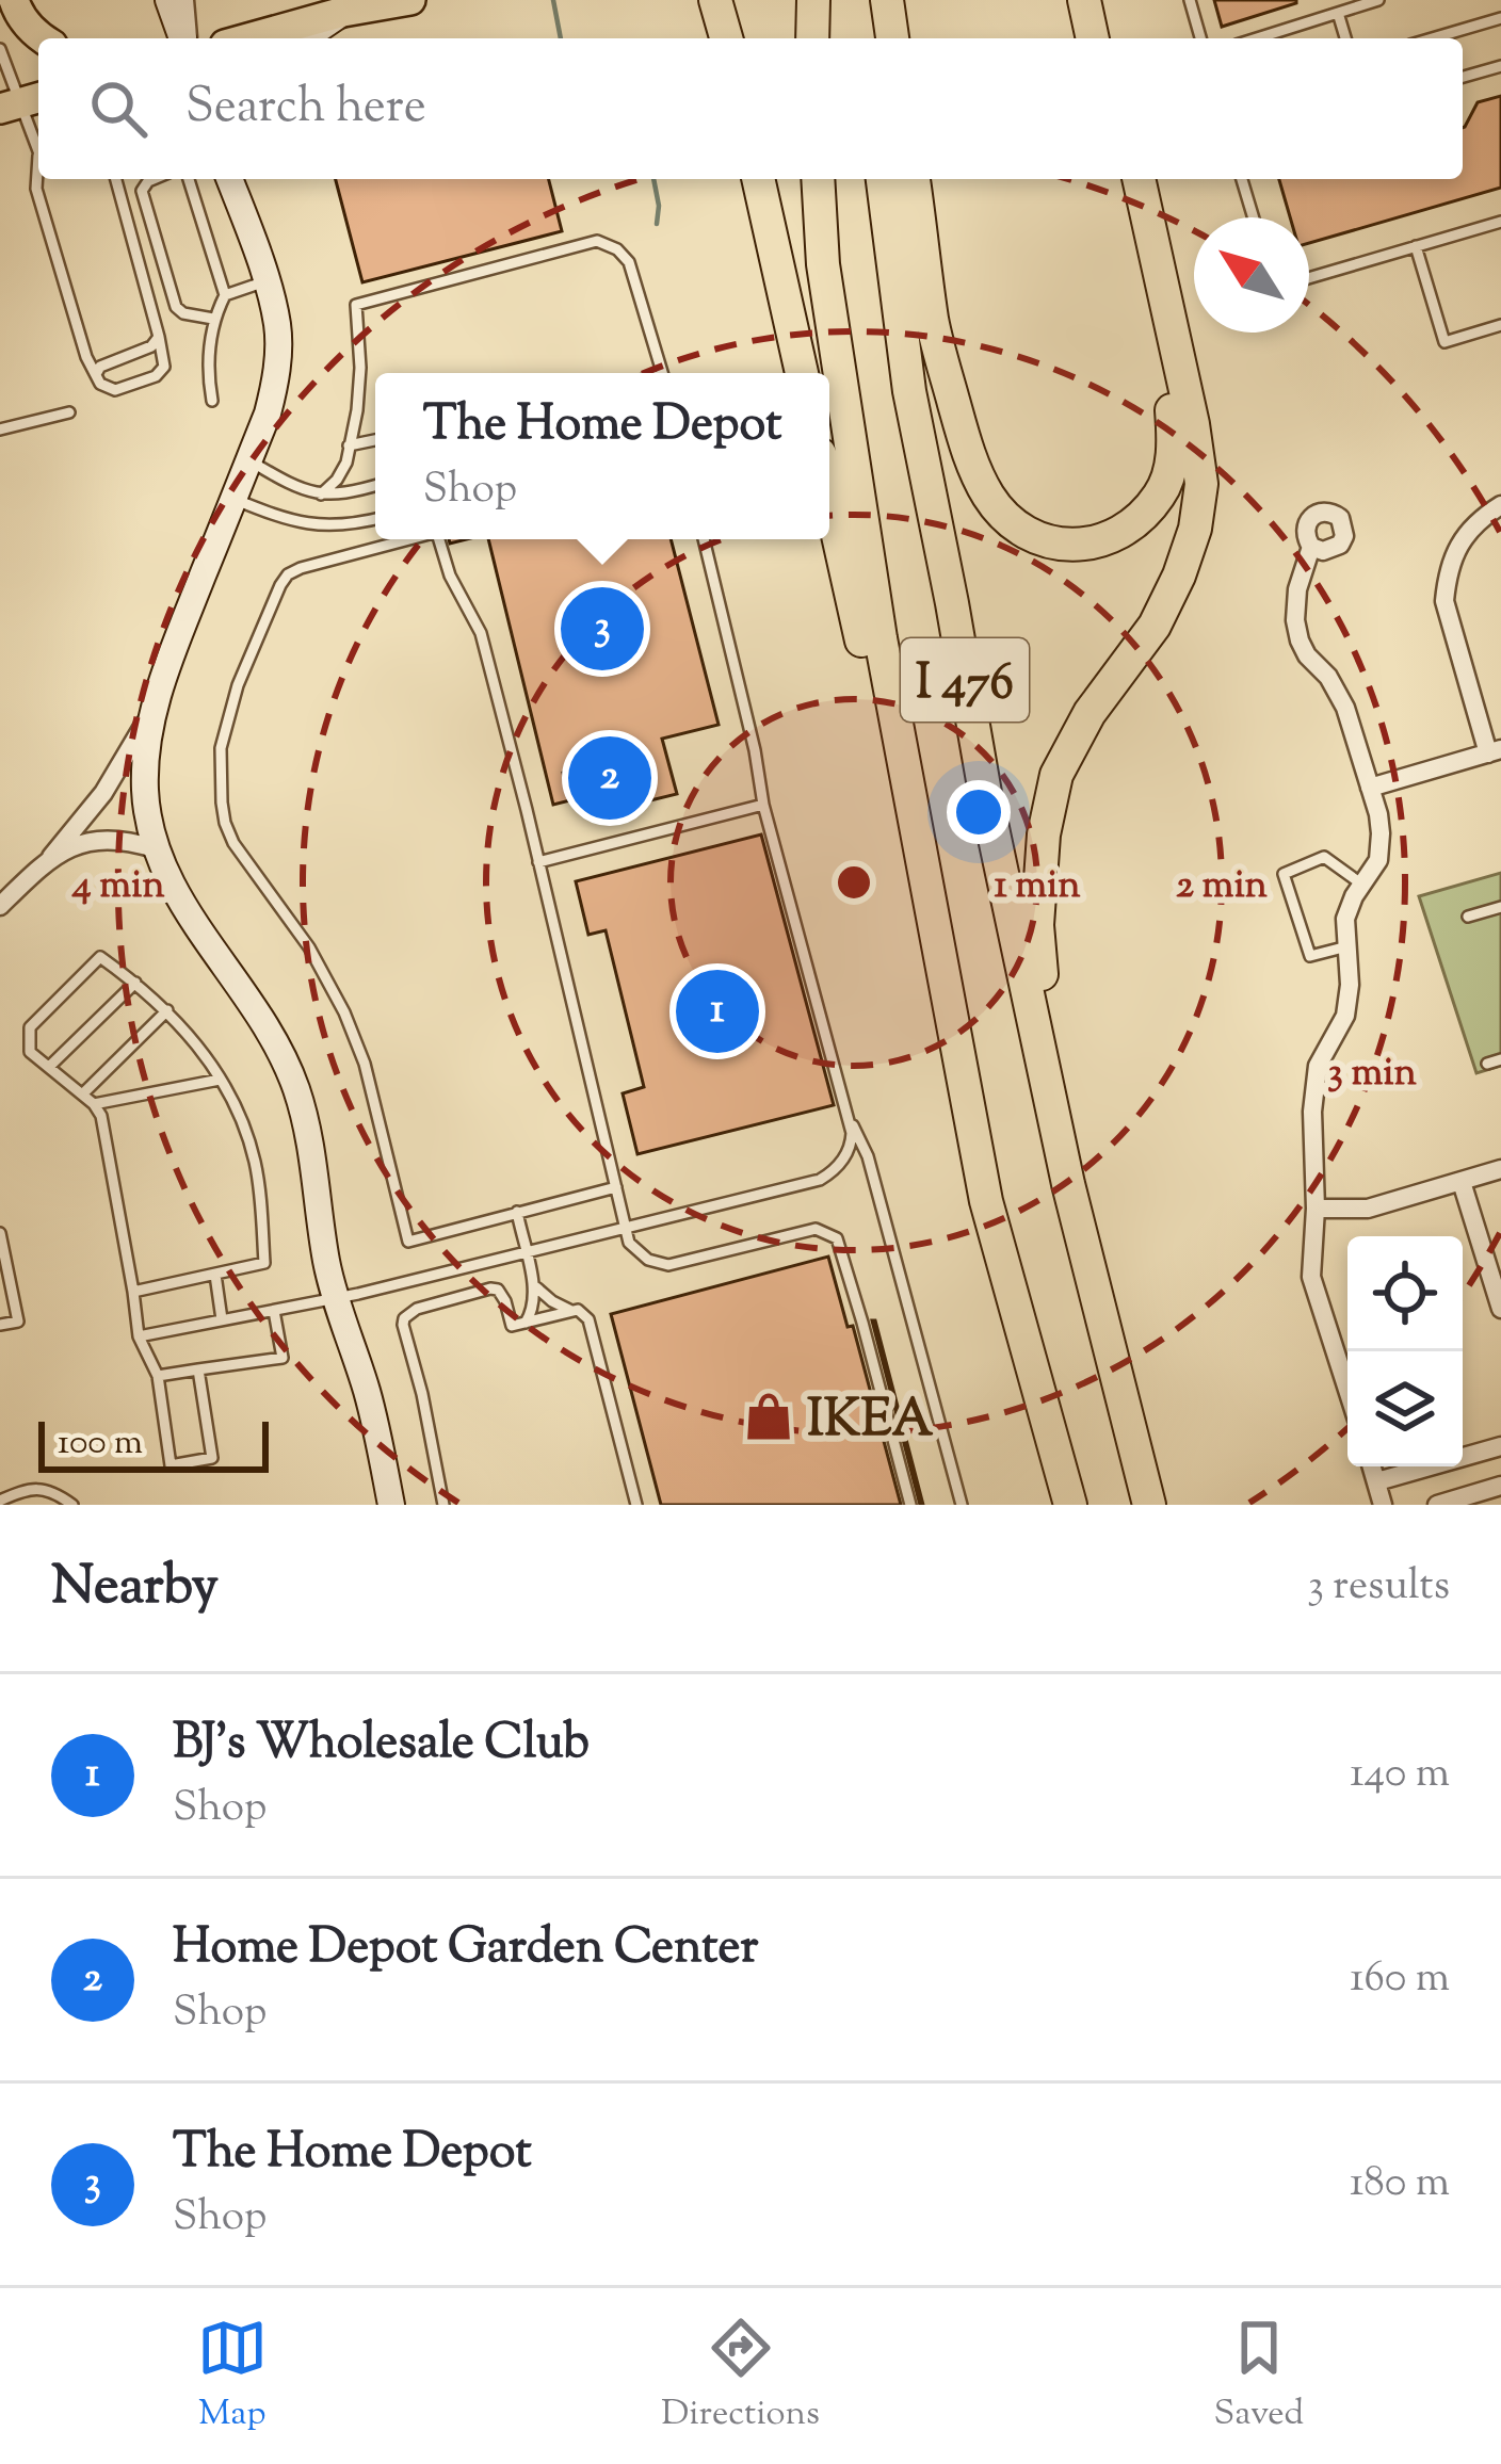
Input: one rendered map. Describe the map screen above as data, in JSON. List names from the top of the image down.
{
  "streets": {
    "highway": ["I 476"]
  },
  "places": {
    "shop": ["IKEA"]
  },
  "scale_bar": "100 m",
  "north": "top left",
  "page": {
    "search": "Search here",
    "popup": ["The Home Depot", "Shop"],
    "pins": ["3", "2", "1"],
    "scale": "100 m",
    "heading": ["Nearby", "3 results"],
    "list": [
      {
        "mark": "1",
        "name": "BJ's Wholesale Club",
        "note": "Shop",
        "value": "140 m"
      },
      {
        "mark": "2",
        "name": "Home Depot Garden Center",
        "note": "Shop",
        "value": "160 m"
      },
      {
        "mark": "3",
        "name": "The Home Depot",
        "note": "Shop",
        "value": "180 m"
      }
    ],
    "nav": ["Map", "Directions", "Saved"]
  },
  "rings": [
    "4 min",
    "1 min",
    "2 min",
    "3 min"
  ]
}
